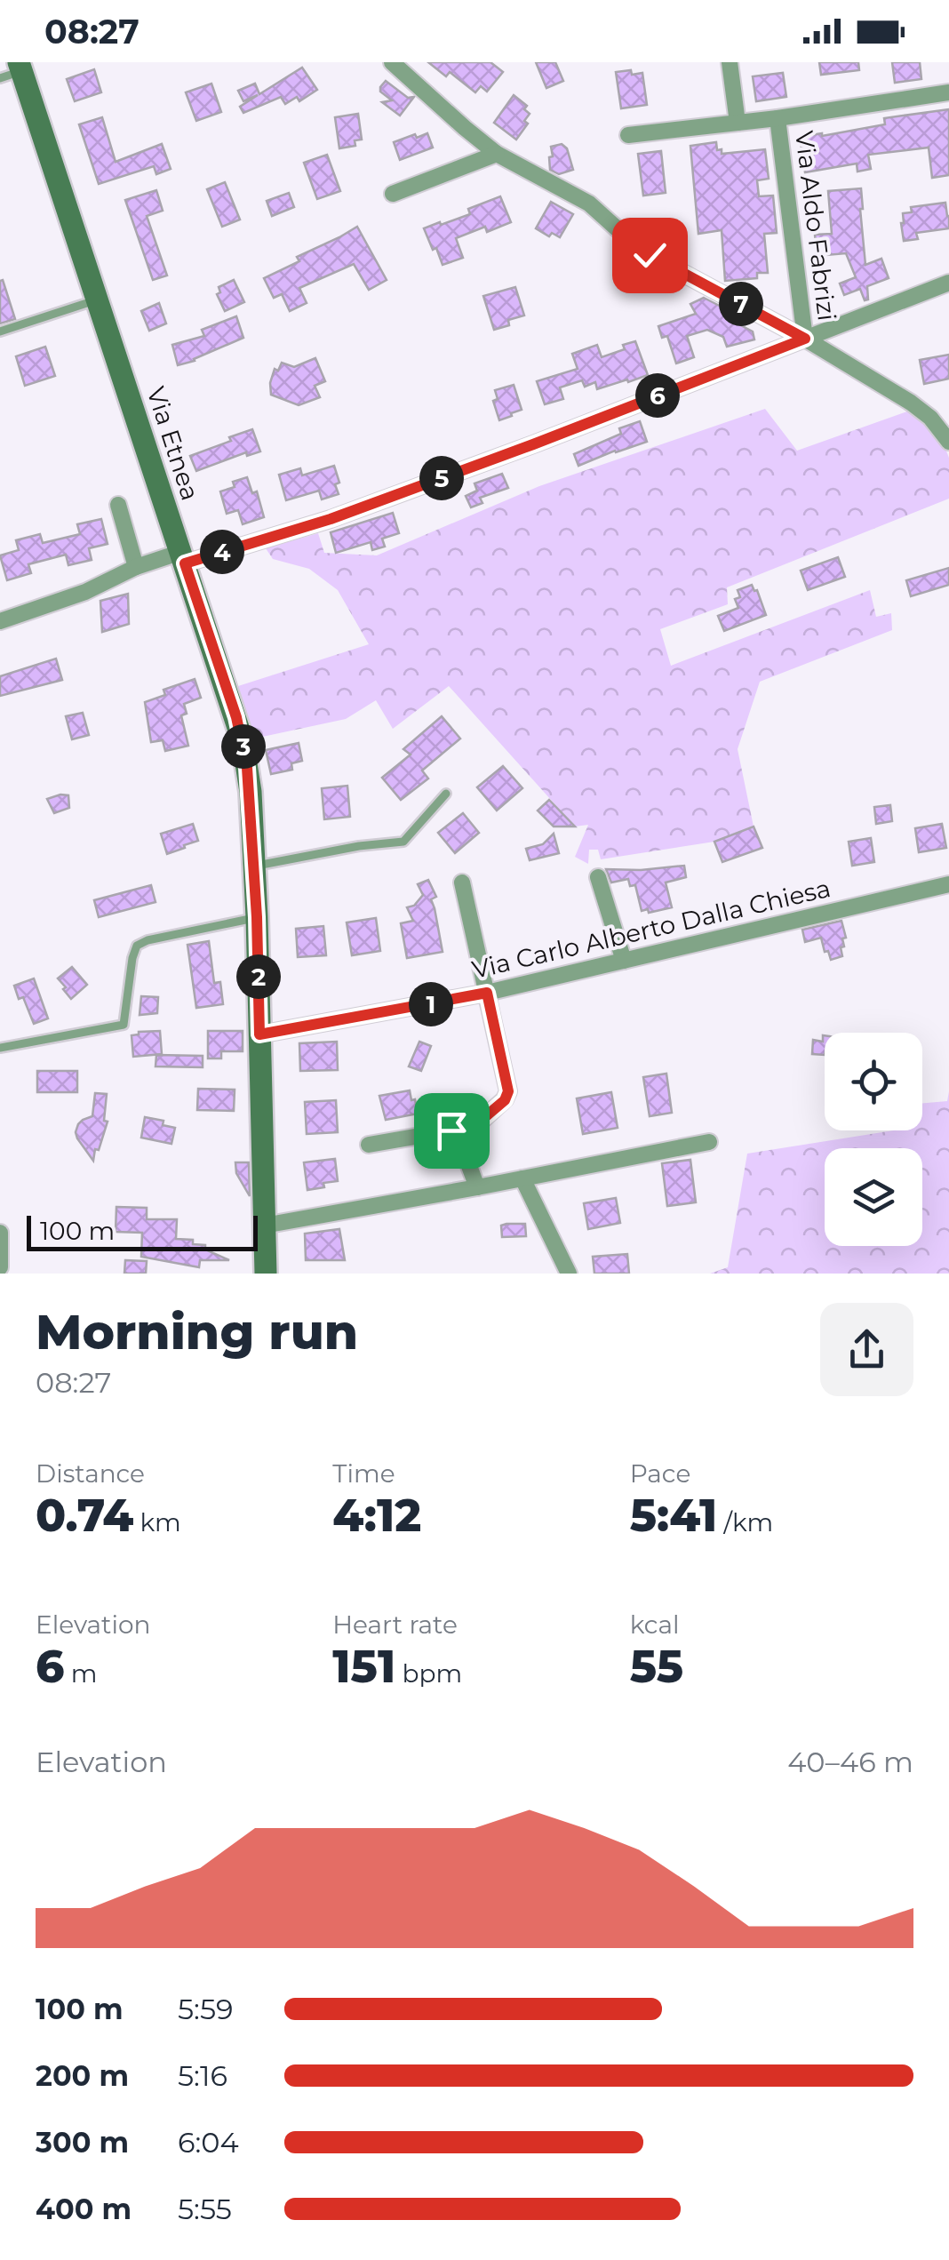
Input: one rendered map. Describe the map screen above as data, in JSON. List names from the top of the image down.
{
  "streets": {
    "main road": ["Via Etnea"],
    "street": ["Via Aldo Fabrizi", "Via Carlo Alberto Dalla Chiesa"]
  },
  "crossings": [
    ["Via Etnea", "Via Carlo Alberto Dalla Chiesa"]
  ],
  "scale_bar": "100 m",
  "page": {
    "status": "08:27",
    "pins": [
      "7",
      "6",
      "5",
      "4",
      "3",
      "2",
      "1"
    ],
    "scale": "100 m",
    "heading": ["Morning run", "08:27"],
    "stats": [
      ["Distance", "0.74 km"],
      ["Time", "4:12"],
      ["Pace", "5:41 /km"],
      ["Elevation", "6 m"],
      ["Heart rate", "151 bpm"],
      ["kcal", "55"]
    ],
    "chart": ["Elevation", "40–46 m"],
    "list": [
      {
        "name": "100 m",
        "note": "5:59"
      },
      {
        "name": "200 m",
        "note": "5:16"
      },
      {
        "name": "300 m",
        "note": "6:04"
      },
      {
        "name": "400 m",
        "note": "5:55"
      }
    ]
  }
}
